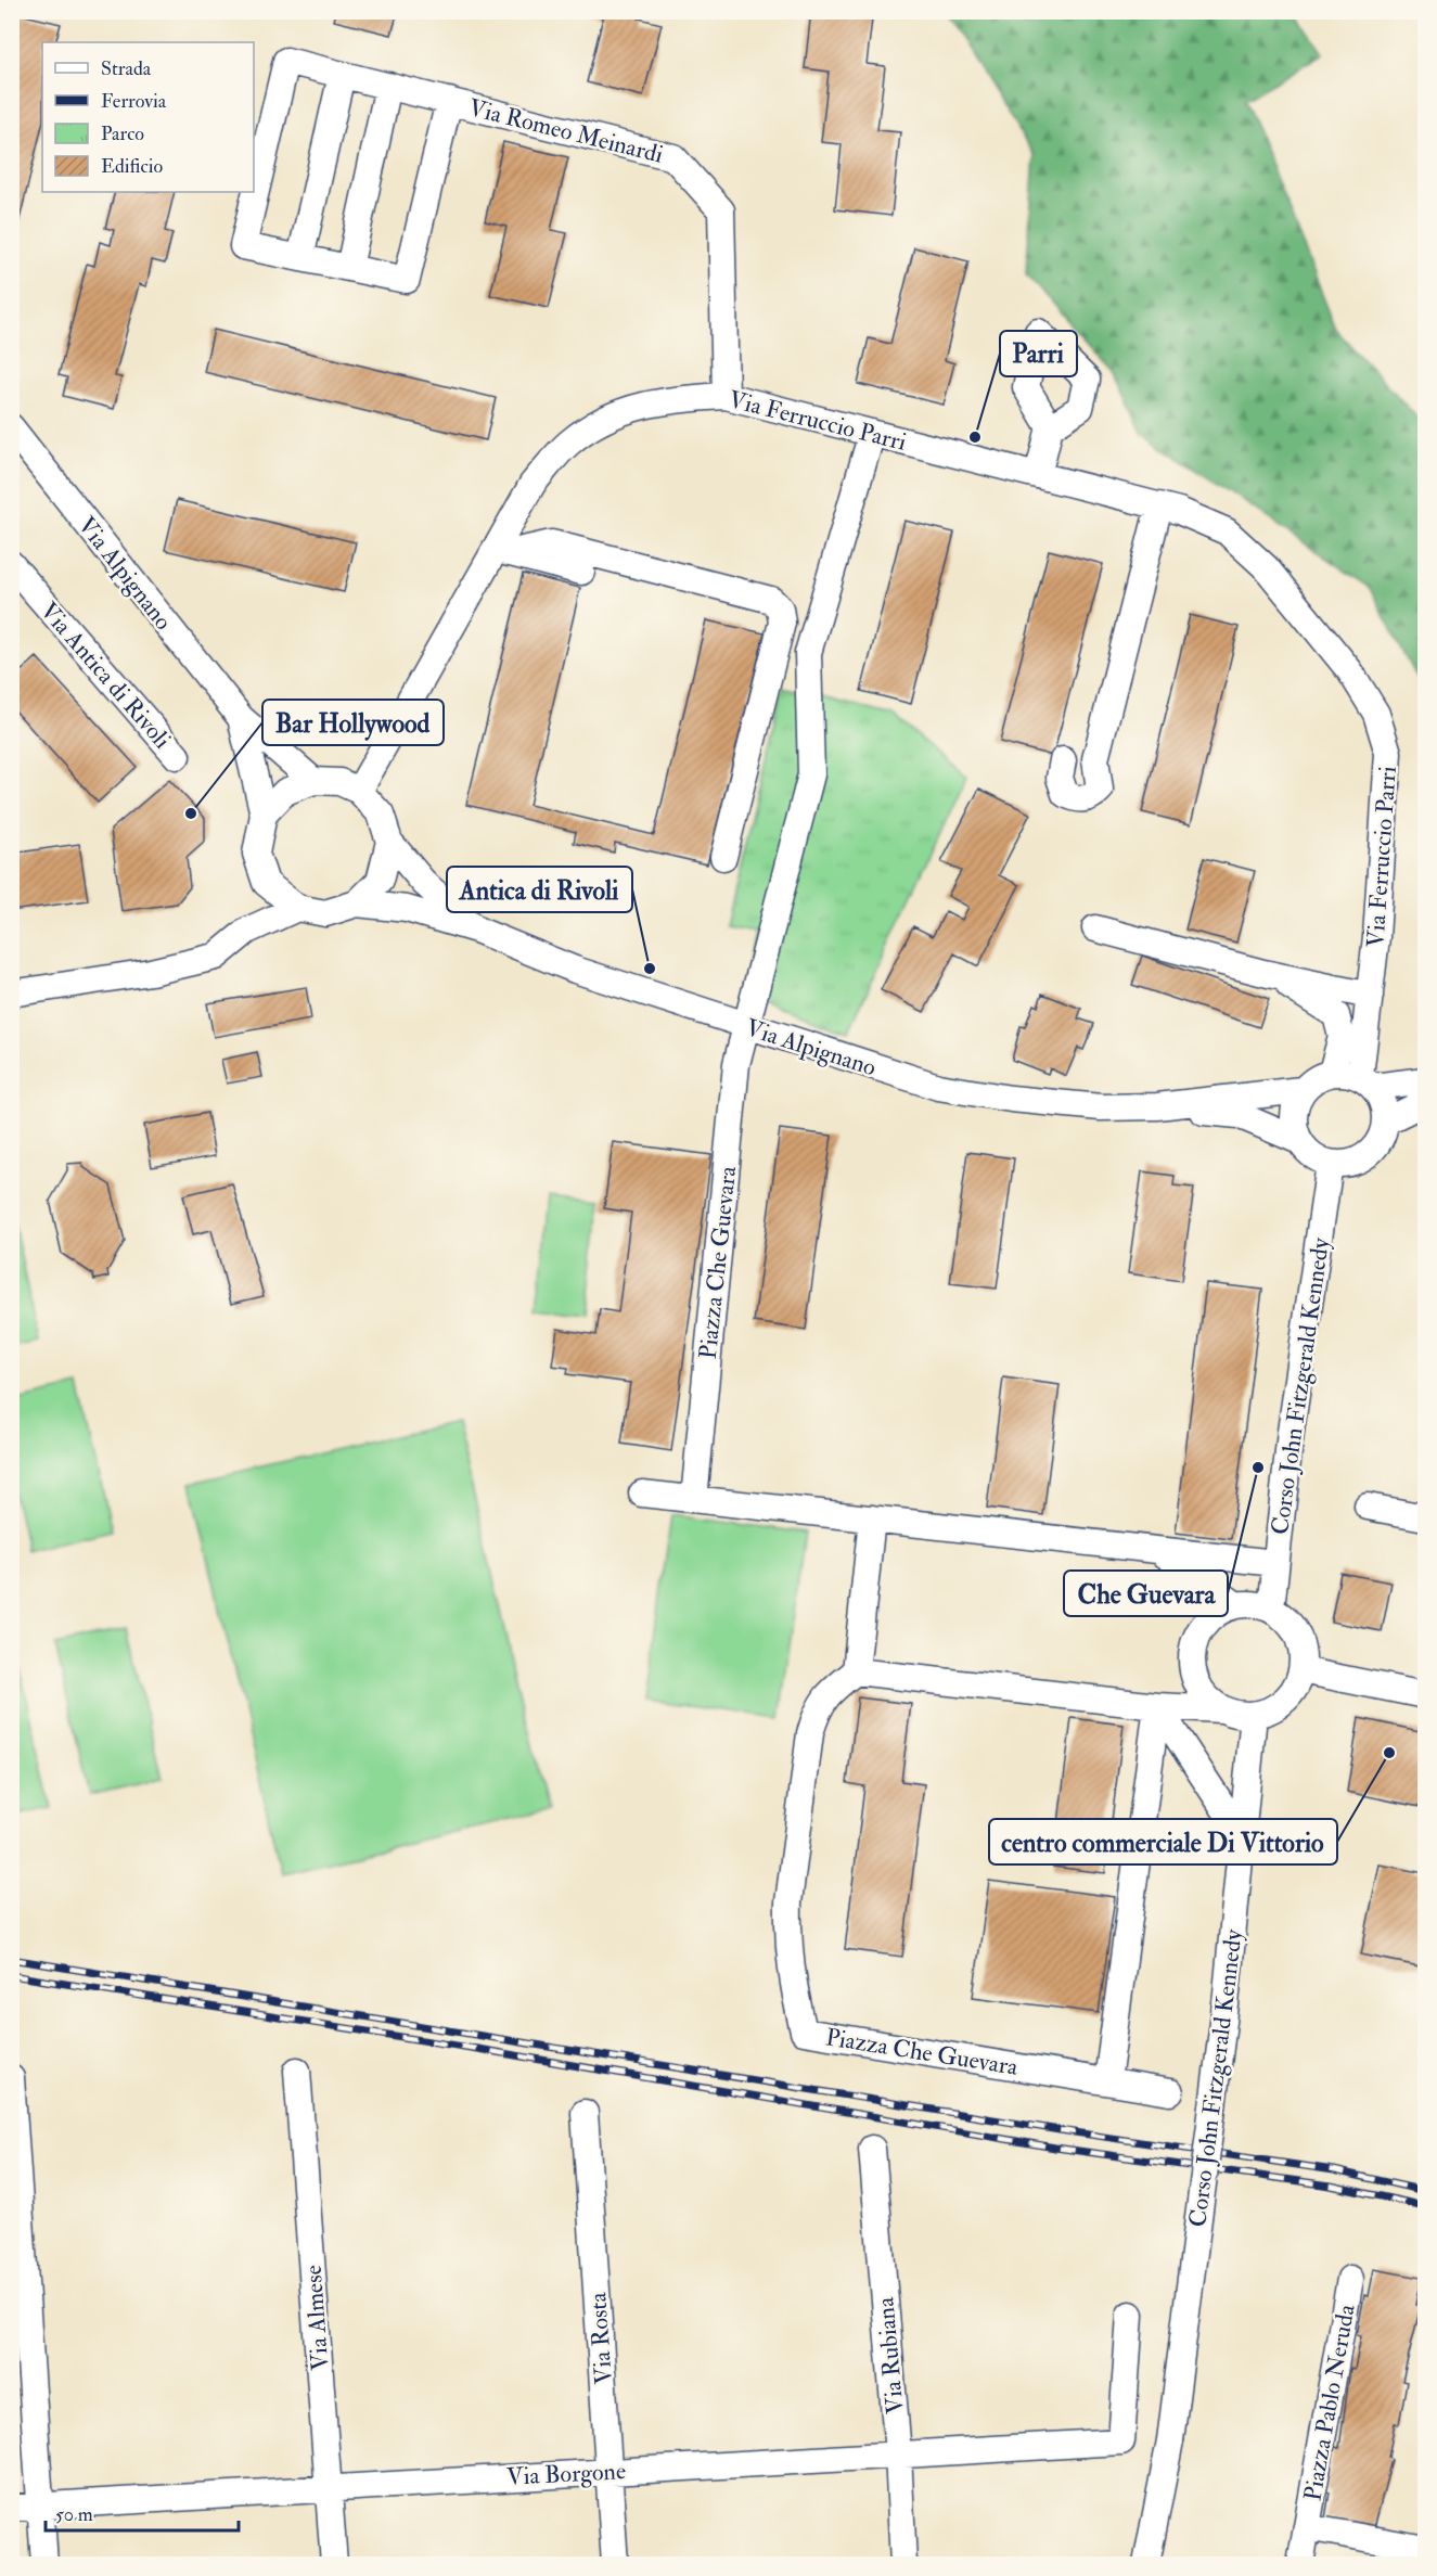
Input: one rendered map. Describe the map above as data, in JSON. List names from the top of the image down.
{
  "streets": {
    "street": [
      "Via Romeo Meinardi",
      "Via Ferruccio Parri",
      "Via Alpignano",
      "Via Antica di Rivoli",
      "Piazza Che Guevara",
      "Corso John Fitzgerald Kennedy",
      "Via Almese",
      "Via Rosta",
      "Via Rubiana",
      "Piazza Pablo Neruda",
      "Via Borgone"
    ]
  },
  "crossings": [
    ["Via Romeo Meinardi", "Via Ferruccio Parri"],
    ["Via Ferruccio Parri", "Via Alpignano"],
    ["Via Ferruccio Parri", "Piazza Che Guevara"],
    ["Via Ferruccio Parri", "Corso John Fitzgerald Kennedy"],
    ["Via Alpignano", "Piazza Che Guevara"],
    ["Via Alpignano", "Corso John Fitzgerald Kennedy"],
    ["Via Almese", "Via Borgone"],
    ["Via Rosta", "Via Borgone"],
    ["Via Rubiana", "Via Borgone"]
  ],
  "places": [
    "Parri",
    "Bar Hollywood",
    "Antica di Rivoli",
    "Che Guevara",
    "centro commerciale Di Vittorio"
  ],
  "legend": [
    "Strada",
    "Ferrovia",
    "Parco",
    "Edificio"
  ],
  "scale_bar": "50 m"
}
